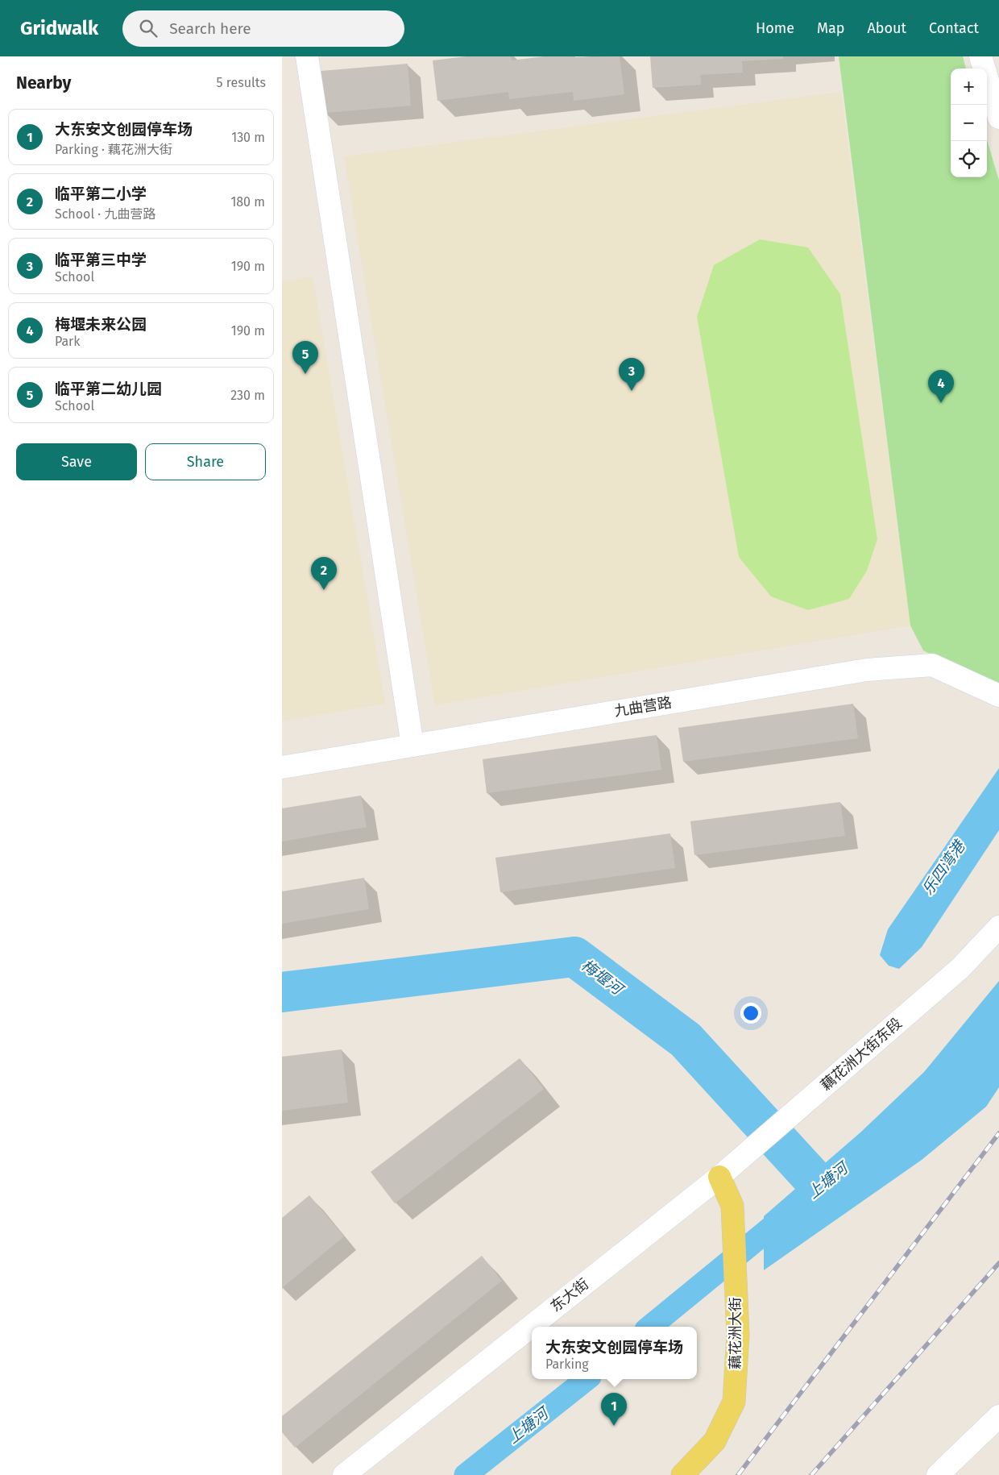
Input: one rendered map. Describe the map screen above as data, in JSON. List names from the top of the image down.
{
  "streets": {
    "main road": ["藕花洲大街"],
    "street": ["九曲营路", "藕花洲大街东段", "东大街"]
  },
  "crossings": [
    ["藕花洲大街东段", "东大街"],
    ["藕花洲大街东段", "藕花洲大街"],
    ["东大街", "藕花洲大街"]
  ],
  "water": ["乐四湾港", "梅堰河", "上塘河"],
  "page": {
    "header": "Gridwalk",
    "search": "Search here",
    "nav": [
      "Home",
      "Map",
      "About",
      "Contact"
    ],
    "heading": ["Nearby", "5 results"],
    "map_buttons": ["+", "−"],
    "list": [
      {
        "mark": "1",
        "name": "大东安文创园停车场",
        "note": "Parking · 藕花洲大街",
        "value": "130 m"
      },
      {
        "mark": "2",
        "name": "临平第二小学",
        "note": "School · 九曲营路",
        "value": "180 m"
      },
      {
        "mark": "3",
        "name": "临平第三中学",
        "note": "School",
        "value": "190 m"
      },
      {
        "mark": "4",
        "name": "梅堰未来公园",
        "note": "Park",
        "value": "190 m"
      },
      {
        "mark": "5",
        "name": "临平第二幼儿园",
        "note": "School",
        "value": "230 m"
      }
    ],
    "pins": [
      "5",
      "3",
      "4",
      "2",
      "1"
    ],
    "buttons": ["Save", "Share"],
    "popup": ["大东安文创园停车场", "Parking"]
  }
}
